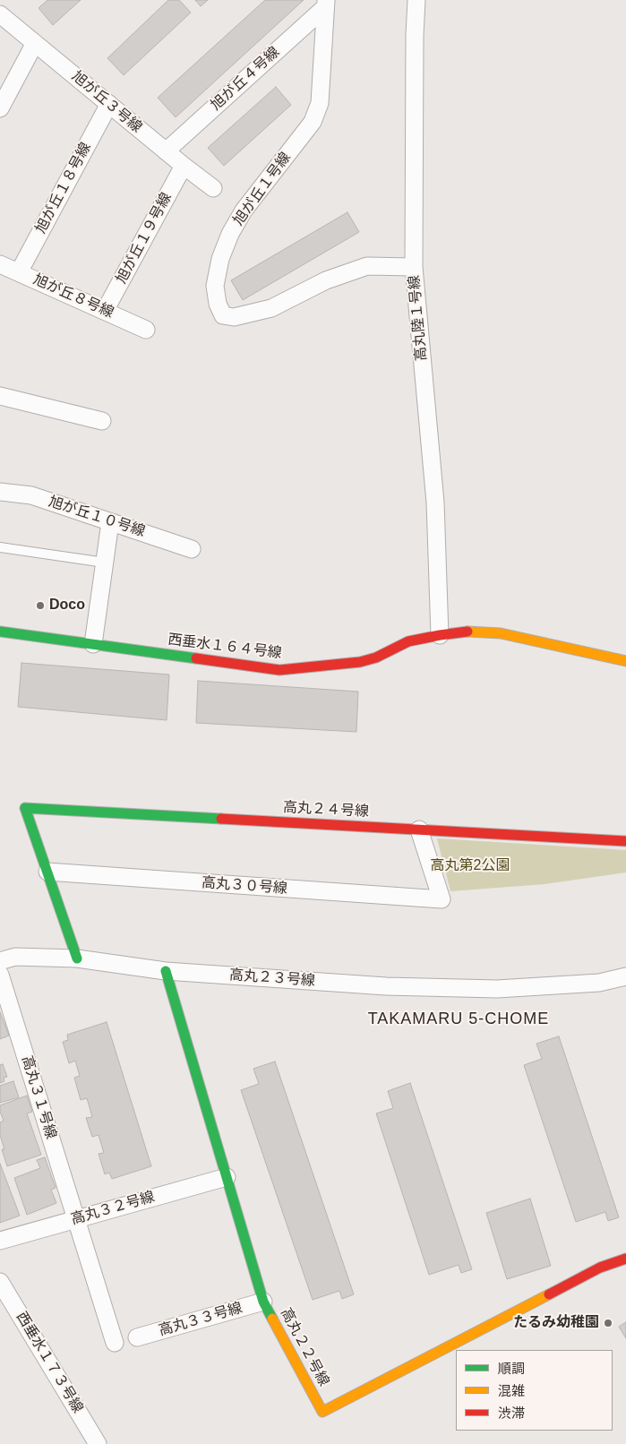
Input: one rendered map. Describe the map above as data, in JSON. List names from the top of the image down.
{
  "streets": {
    "street": [
      "旭が丘４号線",
      "旭が丘３号線",
      "旭が丘１８号線",
      "旭が丘１号線",
      "旭が丘１９号線",
      "旭が丘８号線",
      "高丸陸１号線",
      "旭が丘１０号線",
      "西垂水１６４号線",
      "高丸２４号線",
      "高丸３０号線",
      "高丸２３号線",
      "高丸３１号線",
      "高丸３２号線",
      "高丸３３号線",
      "高丸２２号線",
      "西垂水１７３号線"
    ]
  },
  "crossings": [
    ["旭が丘４号線", "旭が丘３号線"],
    ["旭が丘４号線", "旭が丘１号線"],
    ["旭が丘３号線", "旭が丘１８号線"],
    ["旭が丘３号線", "旭が丘１９号線"],
    ["旭が丘１８号線", "旭が丘８号線"],
    ["旭が丘１号線", "高丸陸１号線"],
    ["旭が丘１９号線", "旭が丘８号線"],
    ["高丸陸１号線", "西垂水１６４号線"],
    ["高丸２４号線", "高丸３０号線"],
    ["高丸２３号線", "高丸２２号線"],
    ["高丸３１号線", "高丸３２号線"],
    ["高丸３２号線", "高丸２２号線"],
    ["高丸３３号線", "高丸２２号線"]
  ],
  "districts": ["TAKAMARU 5-CHOME"],
  "parks": ["高丸第2公園"],
  "places": ["Doco", "たるみ幼稚園"],
  "legend": ["順調", "混雑", "渋滞"]
}
